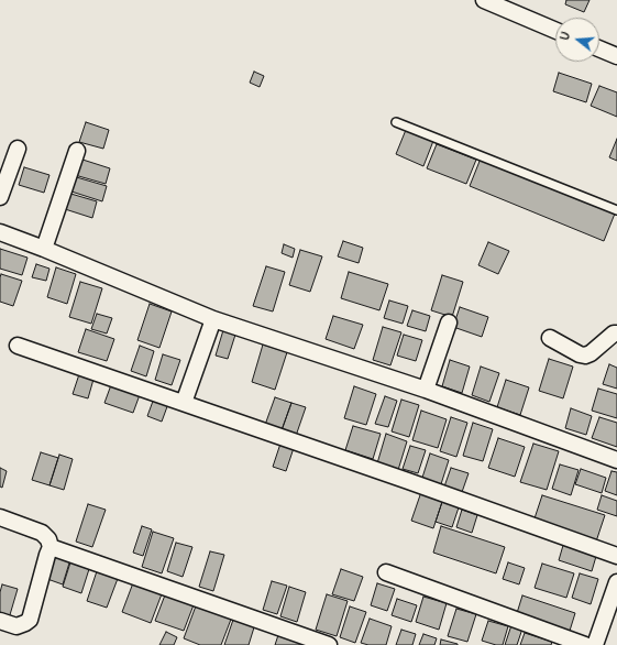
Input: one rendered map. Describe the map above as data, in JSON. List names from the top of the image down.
{
  "north": "left"
}
